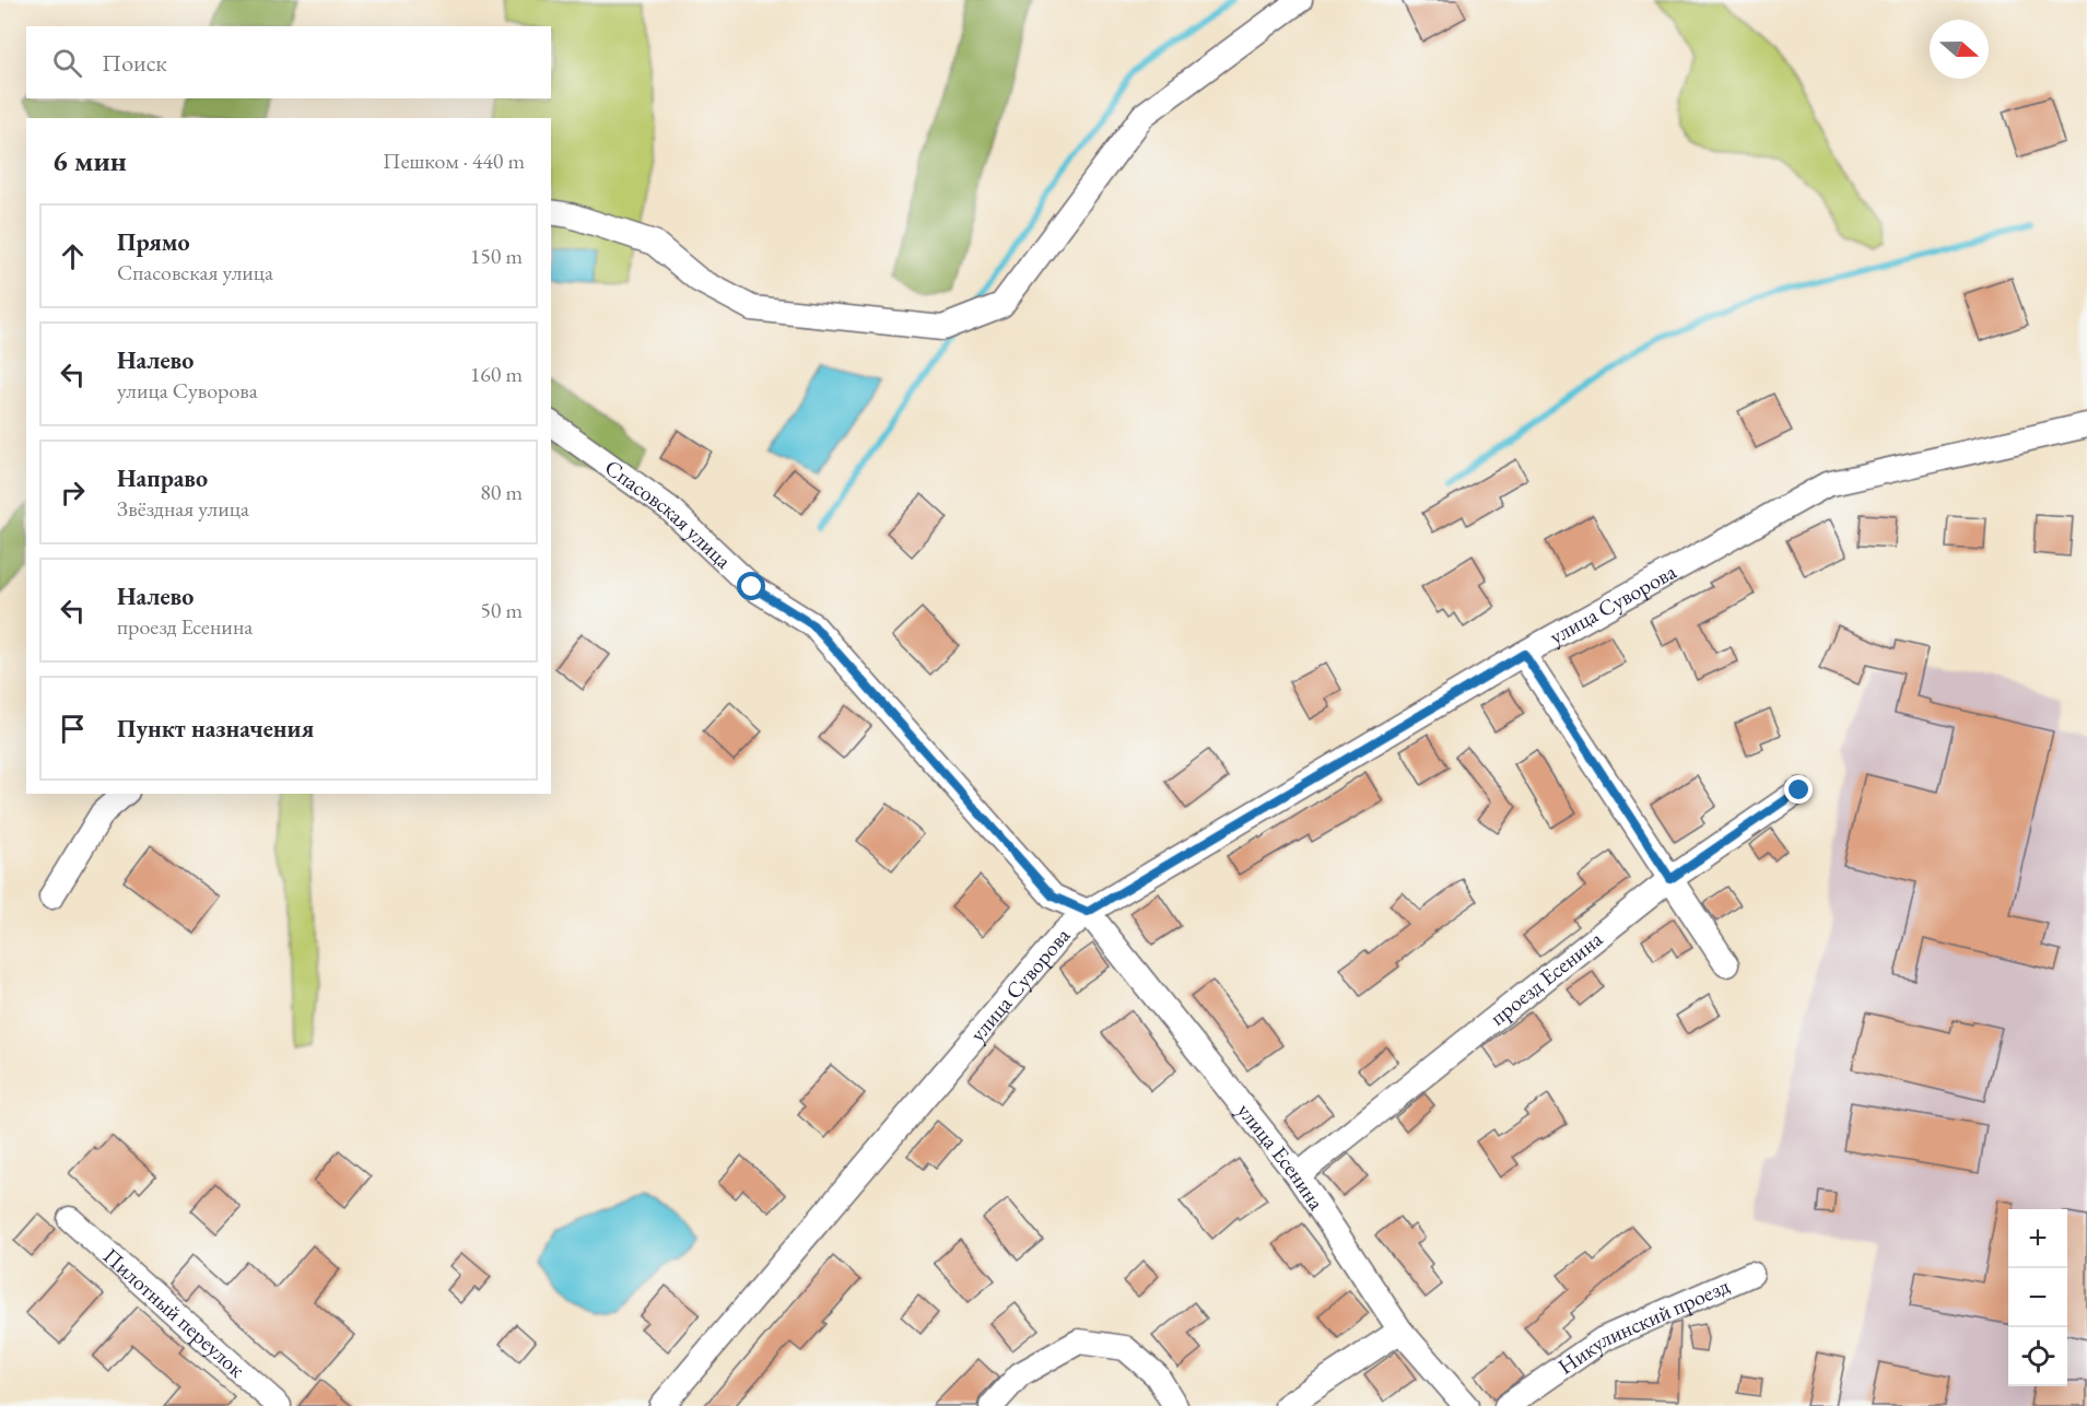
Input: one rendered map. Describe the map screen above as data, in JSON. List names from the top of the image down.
{
  "streets": {
    "street": [
      "Спасовская улица",
      "улица Суворова",
      "проезд Есенина",
      "улица Есенина",
      "Пилотный переулок",
      "Никулинский проезд"
    ]
  },
  "crossings": [
    ["Спасовская улица", "улица Суворова"],
    ["Спасовская улица", "улица Есенина"],
    ["улица Суворова", "улица Есенина"],
    ["проезд Есенина", "улица Есенина"]
  ],
  "north": "right",
  "page": {
    "search": "Поиск",
    "heading": ["6 мин", "Пешком · 440 m"],
    "list": [
      ["Прямо", "Спасовская улица", "150 m"],
      ["Налево", "улица Суворова", "160 m"],
      ["Направо", "Звёздная улица", "80 m"],
      ["Налево", "проезд Есенина", "50 m"],
      "Пункт назначения"
    ],
    "map_buttons": ["+", "−"]
  }
}
